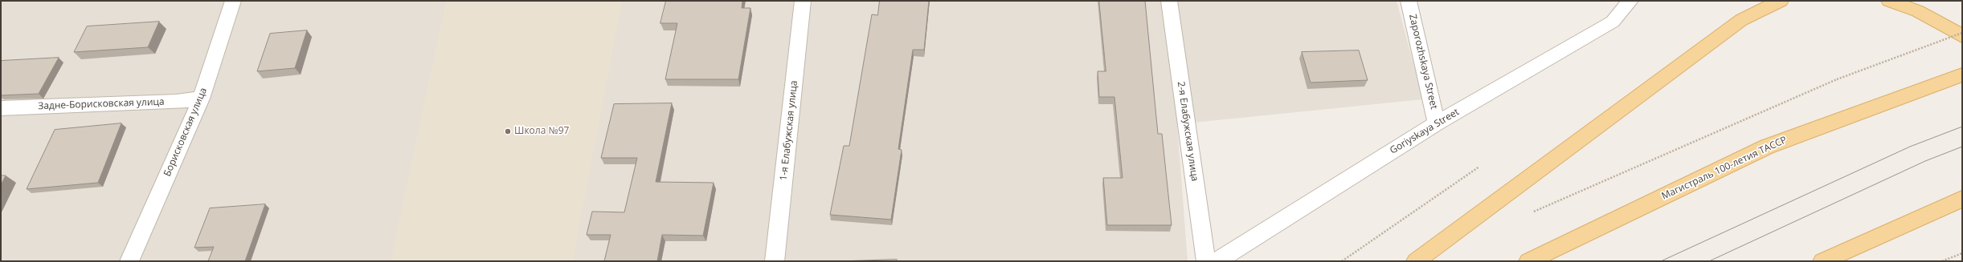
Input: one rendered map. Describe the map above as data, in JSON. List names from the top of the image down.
{
  "streets": {
    "main road": ["Магистраль 100-летия ТАССР"],
    "street": [
      "Zaporozhskaya Street",
      "Задне-Борисковская улица",
      "1-я Елабужская улица",
      "2-я Елабужская улица",
      "Goriyskaya Street",
      "Борисковская улица"
    ]
  },
  "crossings": [
    ["Zaporozhskaya Street", "Goriyskaya Street"],
    ["Задне-Борисковская улица", "Борисковская улица"]
  ],
  "places": ["Школа №97"]
}
